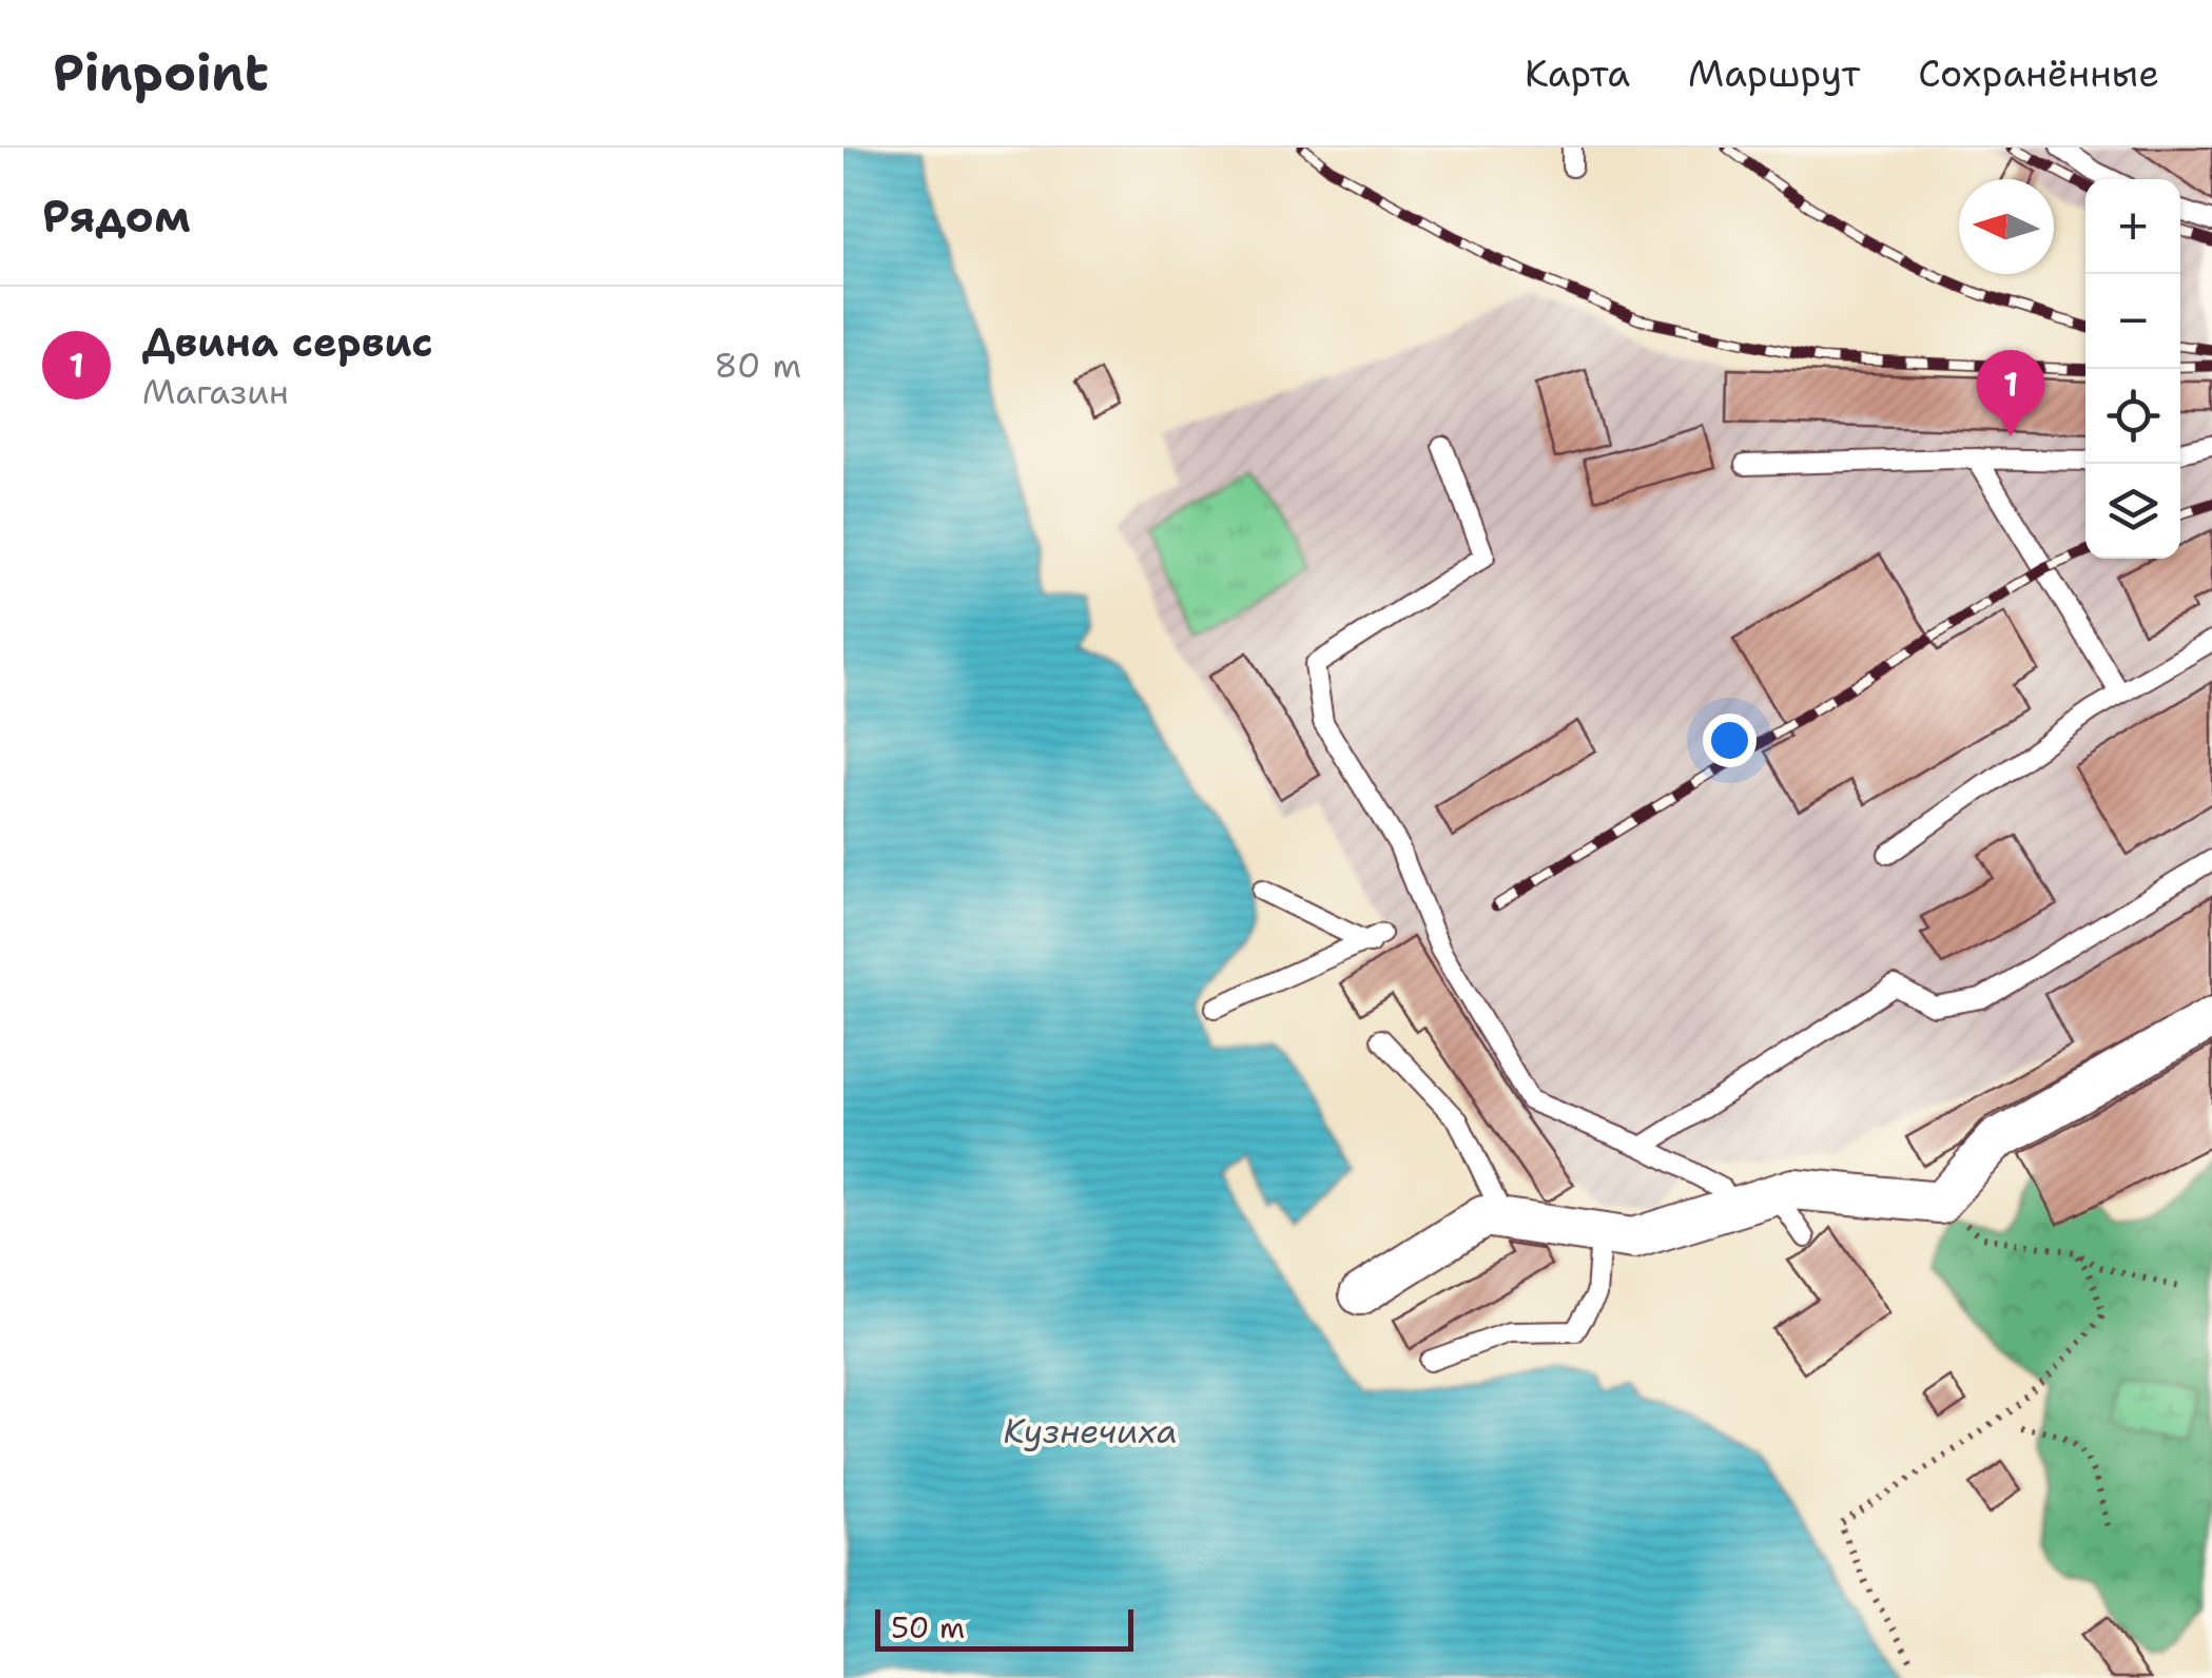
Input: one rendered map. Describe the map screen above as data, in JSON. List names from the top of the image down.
{
  "water": ["Кузнечиха"],
  "scale_bar": "50 m",
  "north": "left",
  "page": {
    "header": "Pinpoint",
    "nav": ["Карта", "Маршрут", "Сохранённые"],
    "heading": "Рядом",
    "map_buttons": ["+", "−"],
    "list": [
      {
        "mark": "1",
        "name": "Двина сервис",
        "note": "Магазин",
        "value": "80 m"
      }
    ],
    "pins": "1",
    "scale": "50 m"
  }
}
